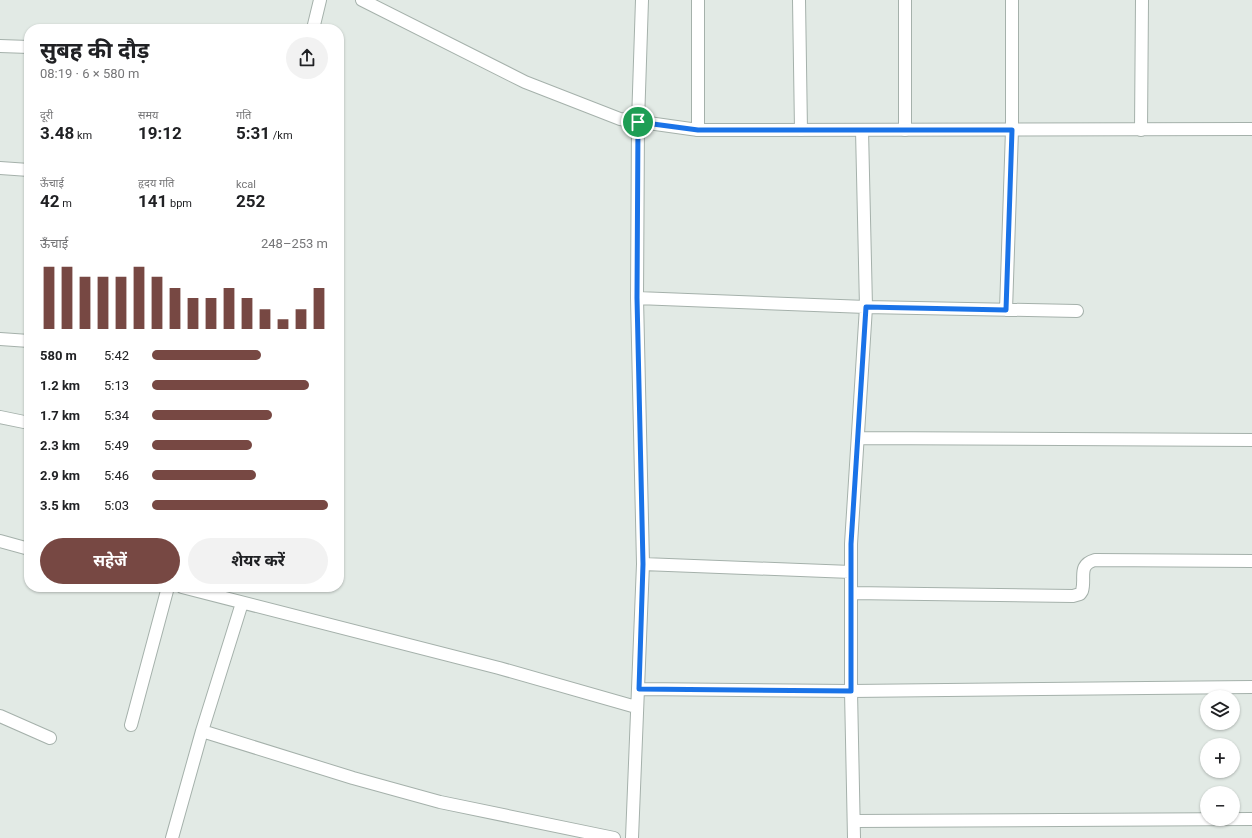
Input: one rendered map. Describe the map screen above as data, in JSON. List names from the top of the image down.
{
  "page": {
    "heading": ["सुबह की दौड़", "08:19 · 6 × 580 m"],
    "stats": [
      ["दूरी", "3.48 km"],
      ["समय", "19:12"],
      ["गति", "5:31 /km"],
      ["ऊँचाई", "42 m"],
      ["हृदय गति", "141 bpm"],
      ["kcal", "252"]
    ],
    "chart": ["ऊँचाई", "248–253 m"],
    "list": [
      {
        "name": "580 m",
        "note": "5:42"
      },
      {
        "name": "1.2 km",
        "note": "5:13"
      },
      {
        "name": "1.7 km",
        "note": "5:34"
      },
      {
        "name": "2.3 km",
        "note": "5:49"
      },
      {
        "name": "2.9 km",
        "note": "5:46"
      },
      {
        "name": "3.5 km",
        "note": "5:03"
      }
    ],
    "buttons": ["सहेजें", "शेयर करें"],
    "map_buttons": ["+", "−"]
  }
}
